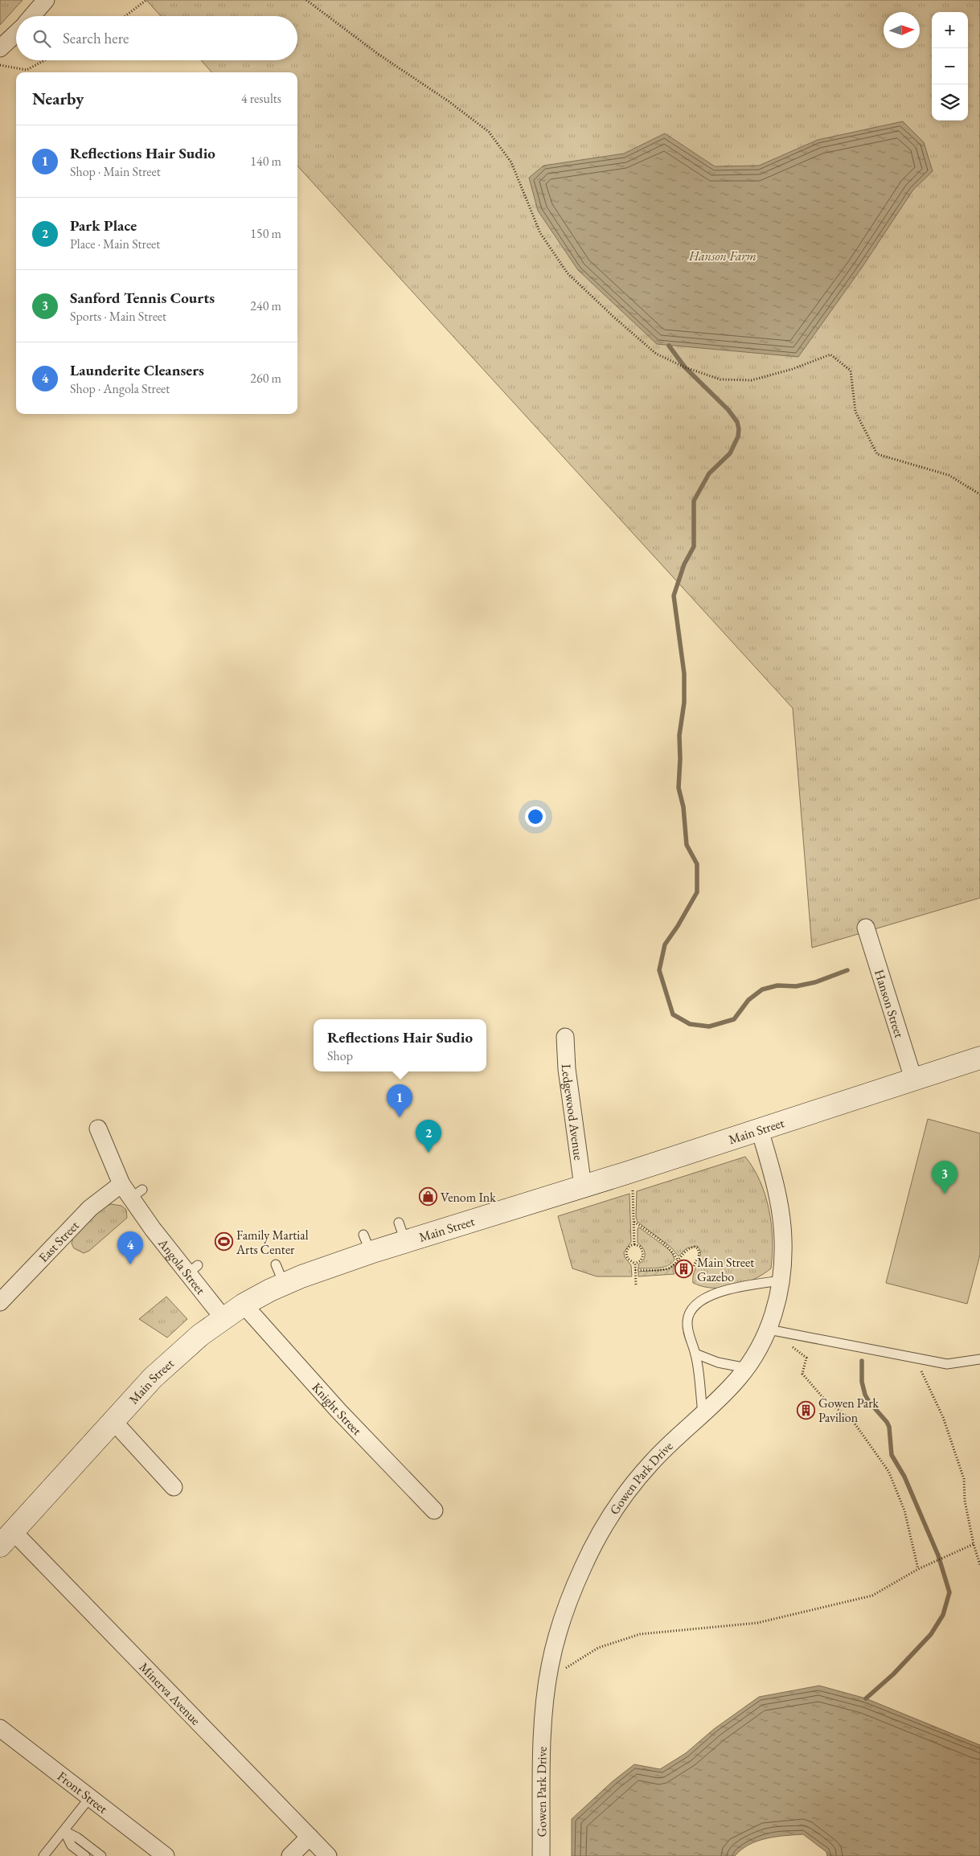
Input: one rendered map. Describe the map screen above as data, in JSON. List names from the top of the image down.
{
  "streets": {
    "main road": ["Main Street"],
    "street": [
      "Hanson Street",
      "Ledgewood Avenue",
      "East Street",
      "Angola Street",
      "Knight Street",
      "Gowen Park Drive",
      "Minerva Avenue",
      "Front Street"
    ]
  },
  "crossings": [
    ["Hanson Street", "Main Street"],
    ["Ledgewood Avenue", "Main Street"],
    ["Main Street", "Angola Street"],
    ["Main Street", "Knight Street"],
    ["Main Street", "Gowen Park Drive"],
    ["Main Street", "Minerva Avenue"],
    ["East Street", "Angola Street"]
  ],
  "parks": ["Hanson Farm"],
  "places": {
    "shop": ["Venom Ink"],
    "sports": ["Family Martial Arts Center"],
    "building": ["Main Street Gazebo", "Gowen Park Pavilion"]
  },
  "north": "right",
  "page": {
    "map_buttons": ["+", "−"],
    "search": "Search here",
    "heading": ["Nearby", "4 results"],
    "list": [
      {
        "mark": "1",
        "name": "Reflections Hair Sudio",
        "note": "Shop · Main Street",
        "value": "140 m"
      },
      {
        "mark": "2",
        "name": "Park Place",
        "note": "Place · Main Street",
        "value": "150 m"
      },
      {
        "mark": "3",
        "name": "Sanford Tennis Courts",
        "note": "Sports · Main Street",
        "value": "240 m"
      },
      {
        "mark": "4",
        "name": "Launderite Cleansers",
        "note": "Shop · Angola Street",
        "value": "260 m"
      }
    ],
    "popup": ["Reflections Hair Sudio", "Shop"],
    "pins": [
      "1",
      "2",
      "3",
      "4"
    ]
  }
}
